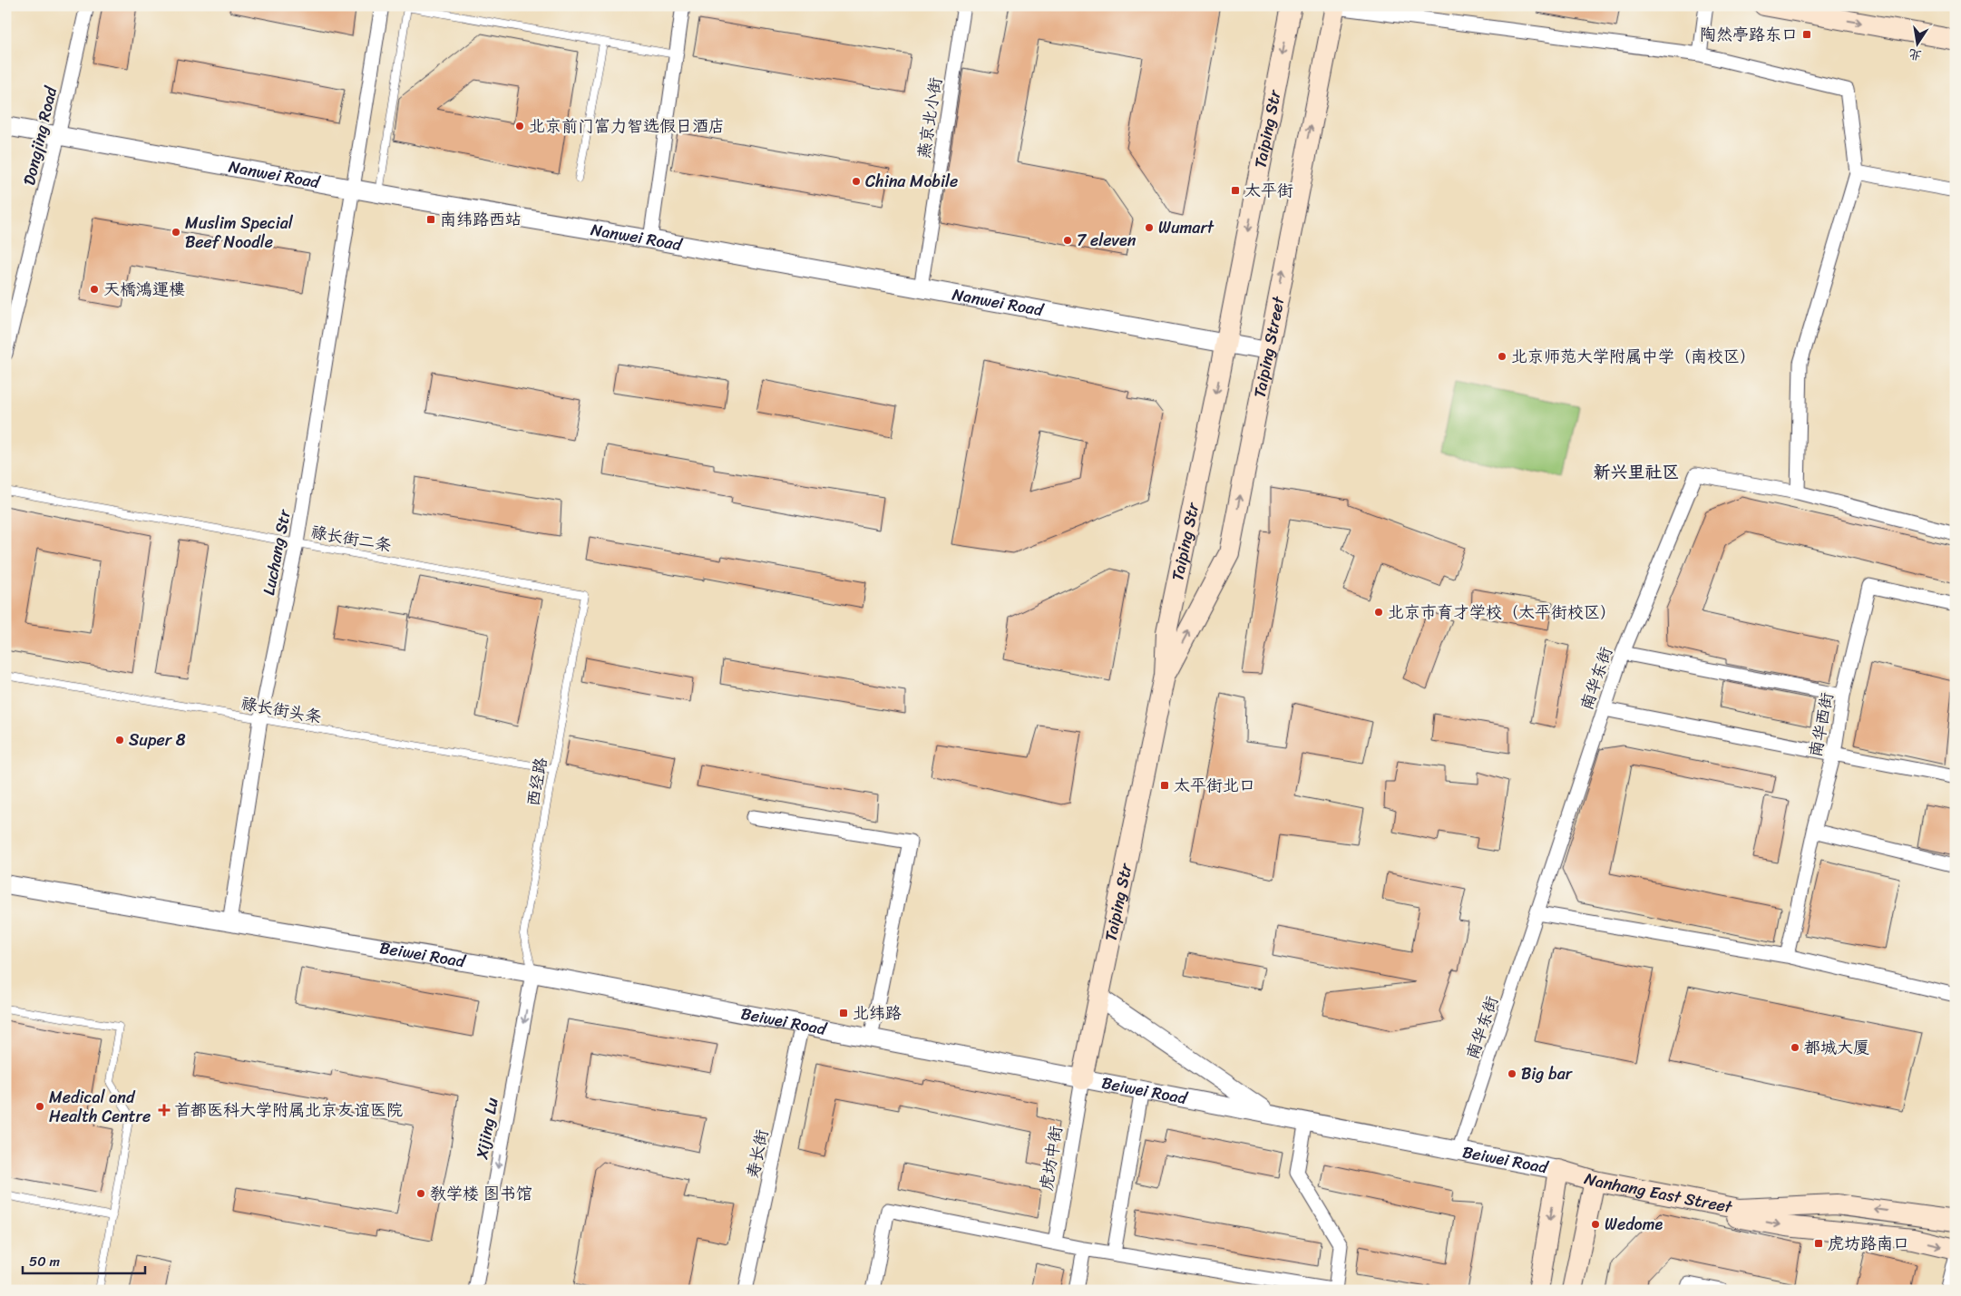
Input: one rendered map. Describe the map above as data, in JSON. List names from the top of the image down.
{
  "streets": {
    "main road": ["Taiping Str", "Taiping Street", "Nanhang East Street"],
    "street": [
      "燕京北小街",
      "Dongjing Road",
      "Nanwei Road",
      "Luchang Str",
      "南华东街",
      "南华西街",
      "Beiwei Road",
      "Xijing Lu",
      "寿长街",
      "虎坊中街"
    ],
    "lane": ["禄长街二条", "禄长街头条", "西经路"]
  },
  "crossings": [
    ["燕京北小街", "Nanwei Road"],
    ["Taiping Str", "Nanwei Road"],
    ["Taiping Str", "Taiping Street"],
    ["Taiping Str", "Beiwei Road"],
    ["Taiping Str", "虎坊中街"],
    ["Dongjing Road", "Nanwei Road"],
    ["Nanwei Road", "Taiping Street"],
    ["Nanwei Road", "Luchang Str"],
    ["禄长街二条", "Luchang Str"],
    ["禄长街二条", "西经路"],
    ["Luchang Str", "禄长街头条"],
    ["Luchang Str", "Beiwei Road"],
    ["南华东街", "Beiwei Road"],
    ["禄长街头条", "西经路"],
    ["西经路", "Beiwei Road"],
    ["西经路", "Xijing Lu"],
    ["Beiwei Road", "Xijing Lu"],
    ["Beiwei Road", "寿长街"],
    ["Beiwei Road", "虎坊中街"]
  ],
  "one_way": ["Taiping Str", "Taiping Street", "Xijing Lu"],
  "districts": ["新兴里社区"],
  "places": {
    "transit": [
      "陶然亭路东口",
      "太平街",
      "南纬路西站",
      "太平街北口",
      "北纬路",
      "虎坊路南口"
    ],
    "other": [
      "北京前门富力智选假日酒店",
      "China Mobile",
      "Wumart",
      "Muslim Special Beef Noodle",
      "7 eleven",
      "天橋鴻運樓",
      "北京师范大学附属中学（南校区）",
      "北京市育才学校（太平街校区）",
      "Super 8",
      "都城大厦",
      "Big bar",
      "Medical and Health Centre",
      "教学楼 图书馆",
      "Wedome"
    ],
    "health": ["首都医科大学附属北京友谊医院"]
  },
  "scale_bar": "50 m",
  "north": "bottom"
}
